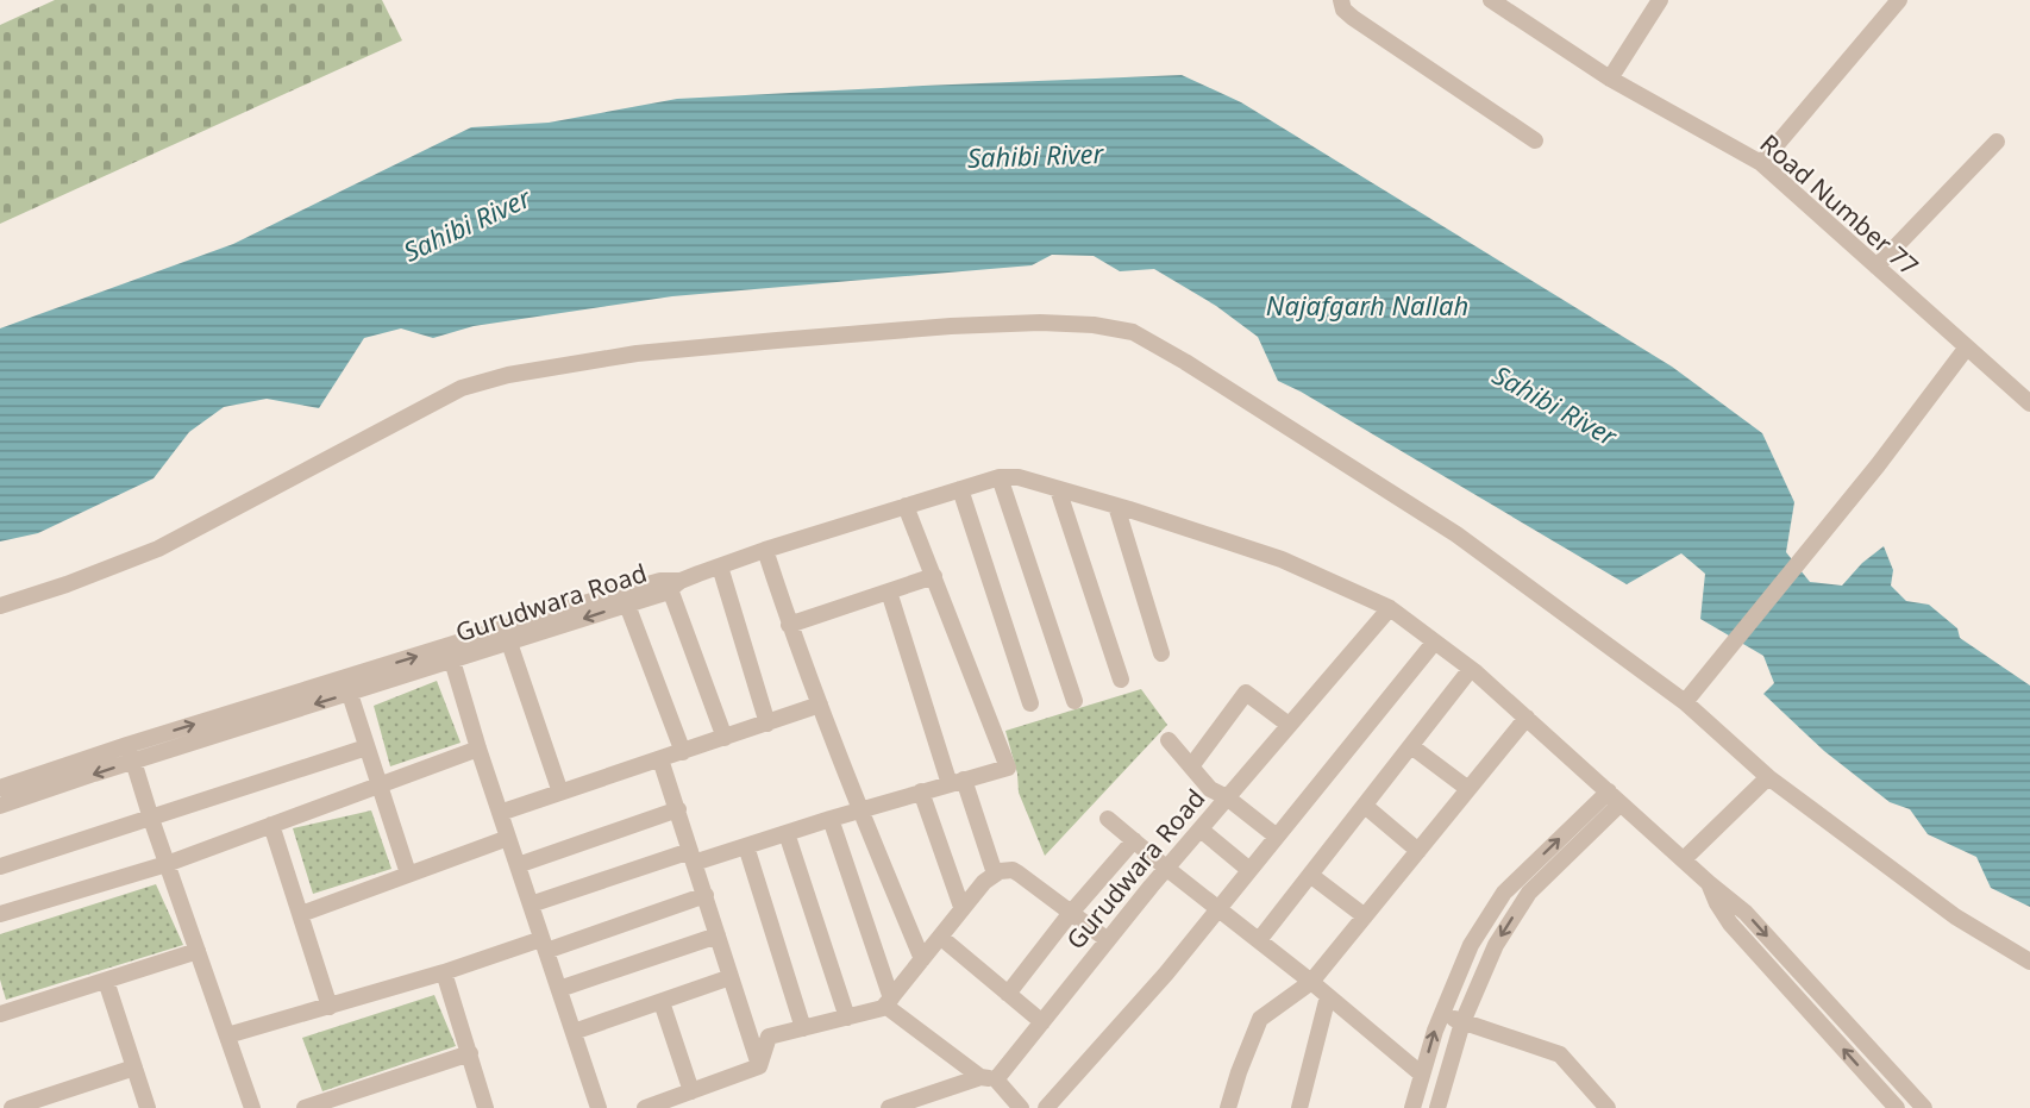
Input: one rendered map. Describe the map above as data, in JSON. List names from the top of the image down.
{
  "streets": {
    "street": ["Road Number 77", "Gurudwara Road"]
  },
  "water": ["Sahibi River", "Najafgarh Nallah"]
}
